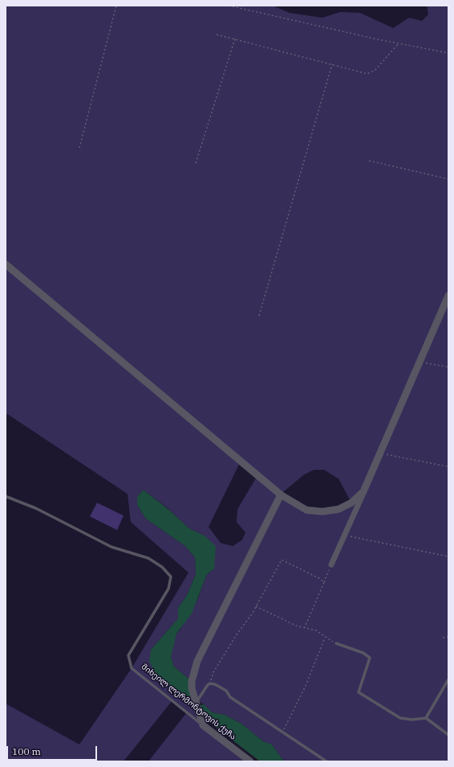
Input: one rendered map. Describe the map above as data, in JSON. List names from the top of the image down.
{
  "streets": {
    "street": ["მიხეილ ლერმონტოვის ქუჩა"]
  },
  "scale_bar": "100 m"
}
